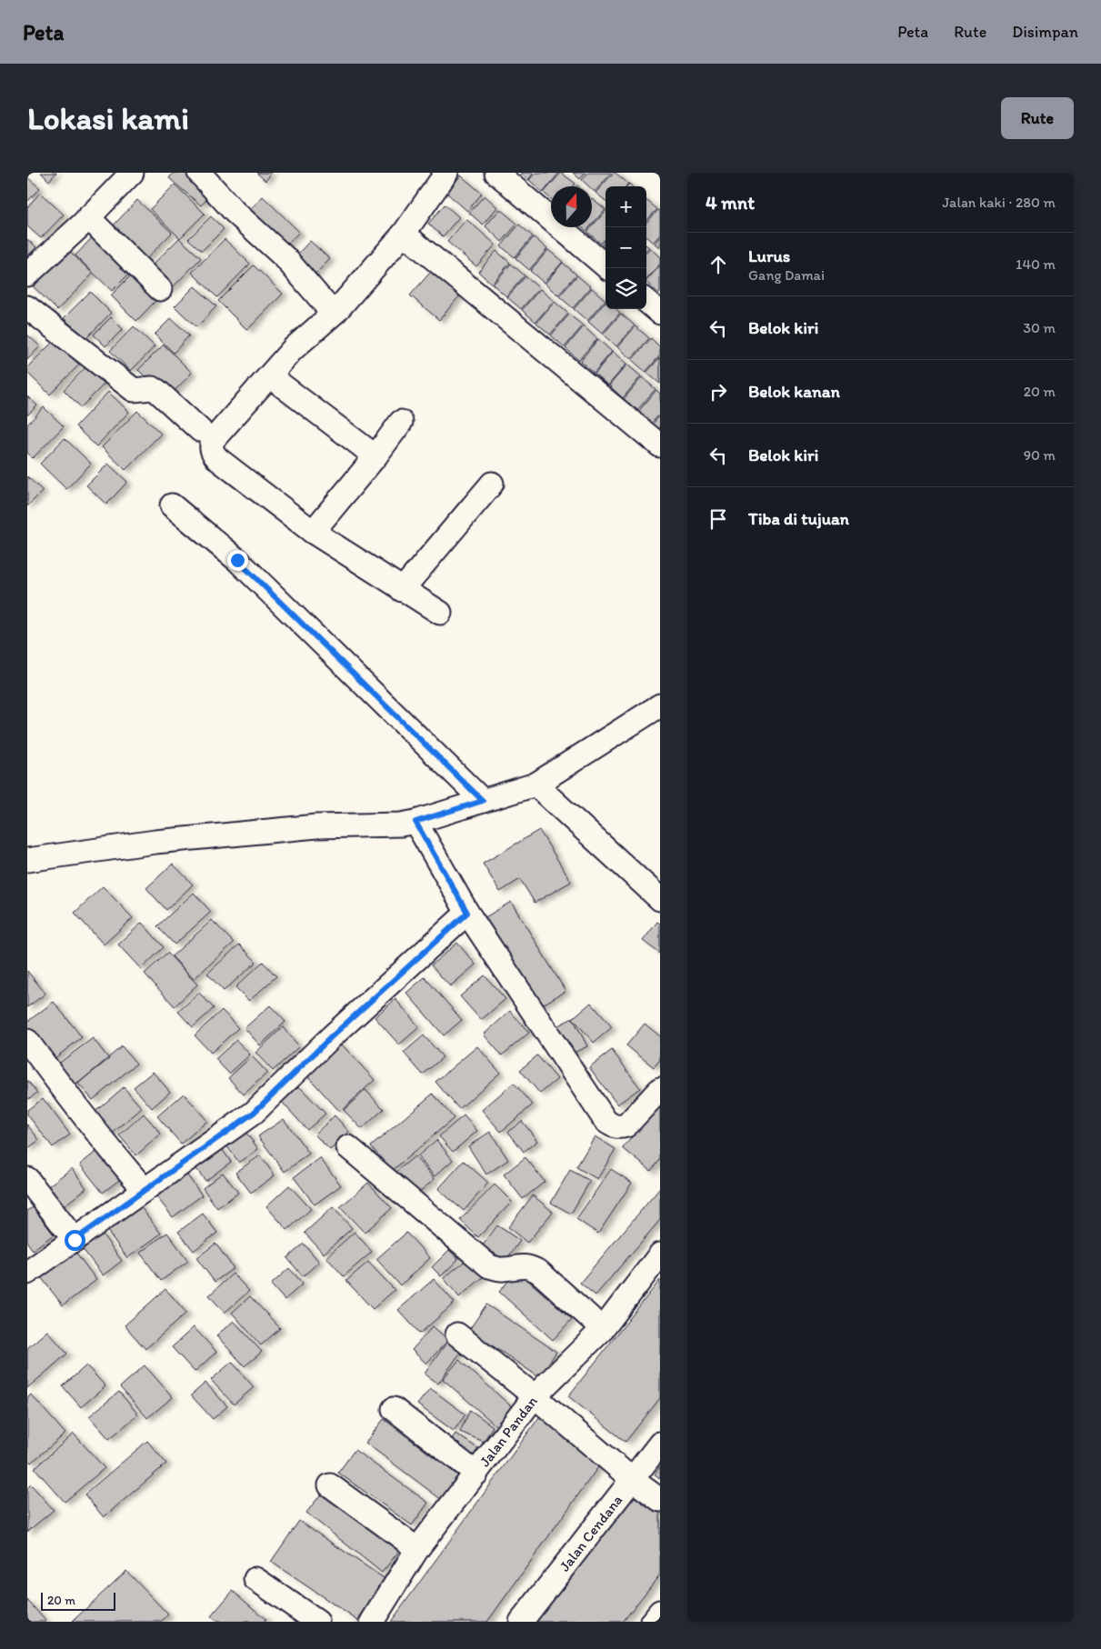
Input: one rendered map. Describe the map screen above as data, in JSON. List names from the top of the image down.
{
  "streets": {
    "street": ["Jalan Pandan", "Jalan Cendana"]
  },
  "scale_bar": "20 m",
  "north": "top",
  "page": {
    "header": "Peta",
    "nav": ["Peta", "Rute", "Disimpan"],
    "buttons": "Rute",
    "title": "Lokasi kami",
    "heading": ["4 mnt", "Jalan kaki · 280 m"],
    "map_buttons": ["+", "−"],
    "list": [
      ["Lurus", "Gang Damai", "140 m"],
      ["Belok kiri", "30 m"],
      ["Belok kanan", "20 m"],
      ["Belok kiri", "90 m"],
      "Tiba di tujuan"
    ],
    "scale": "20 m"
  }
}
